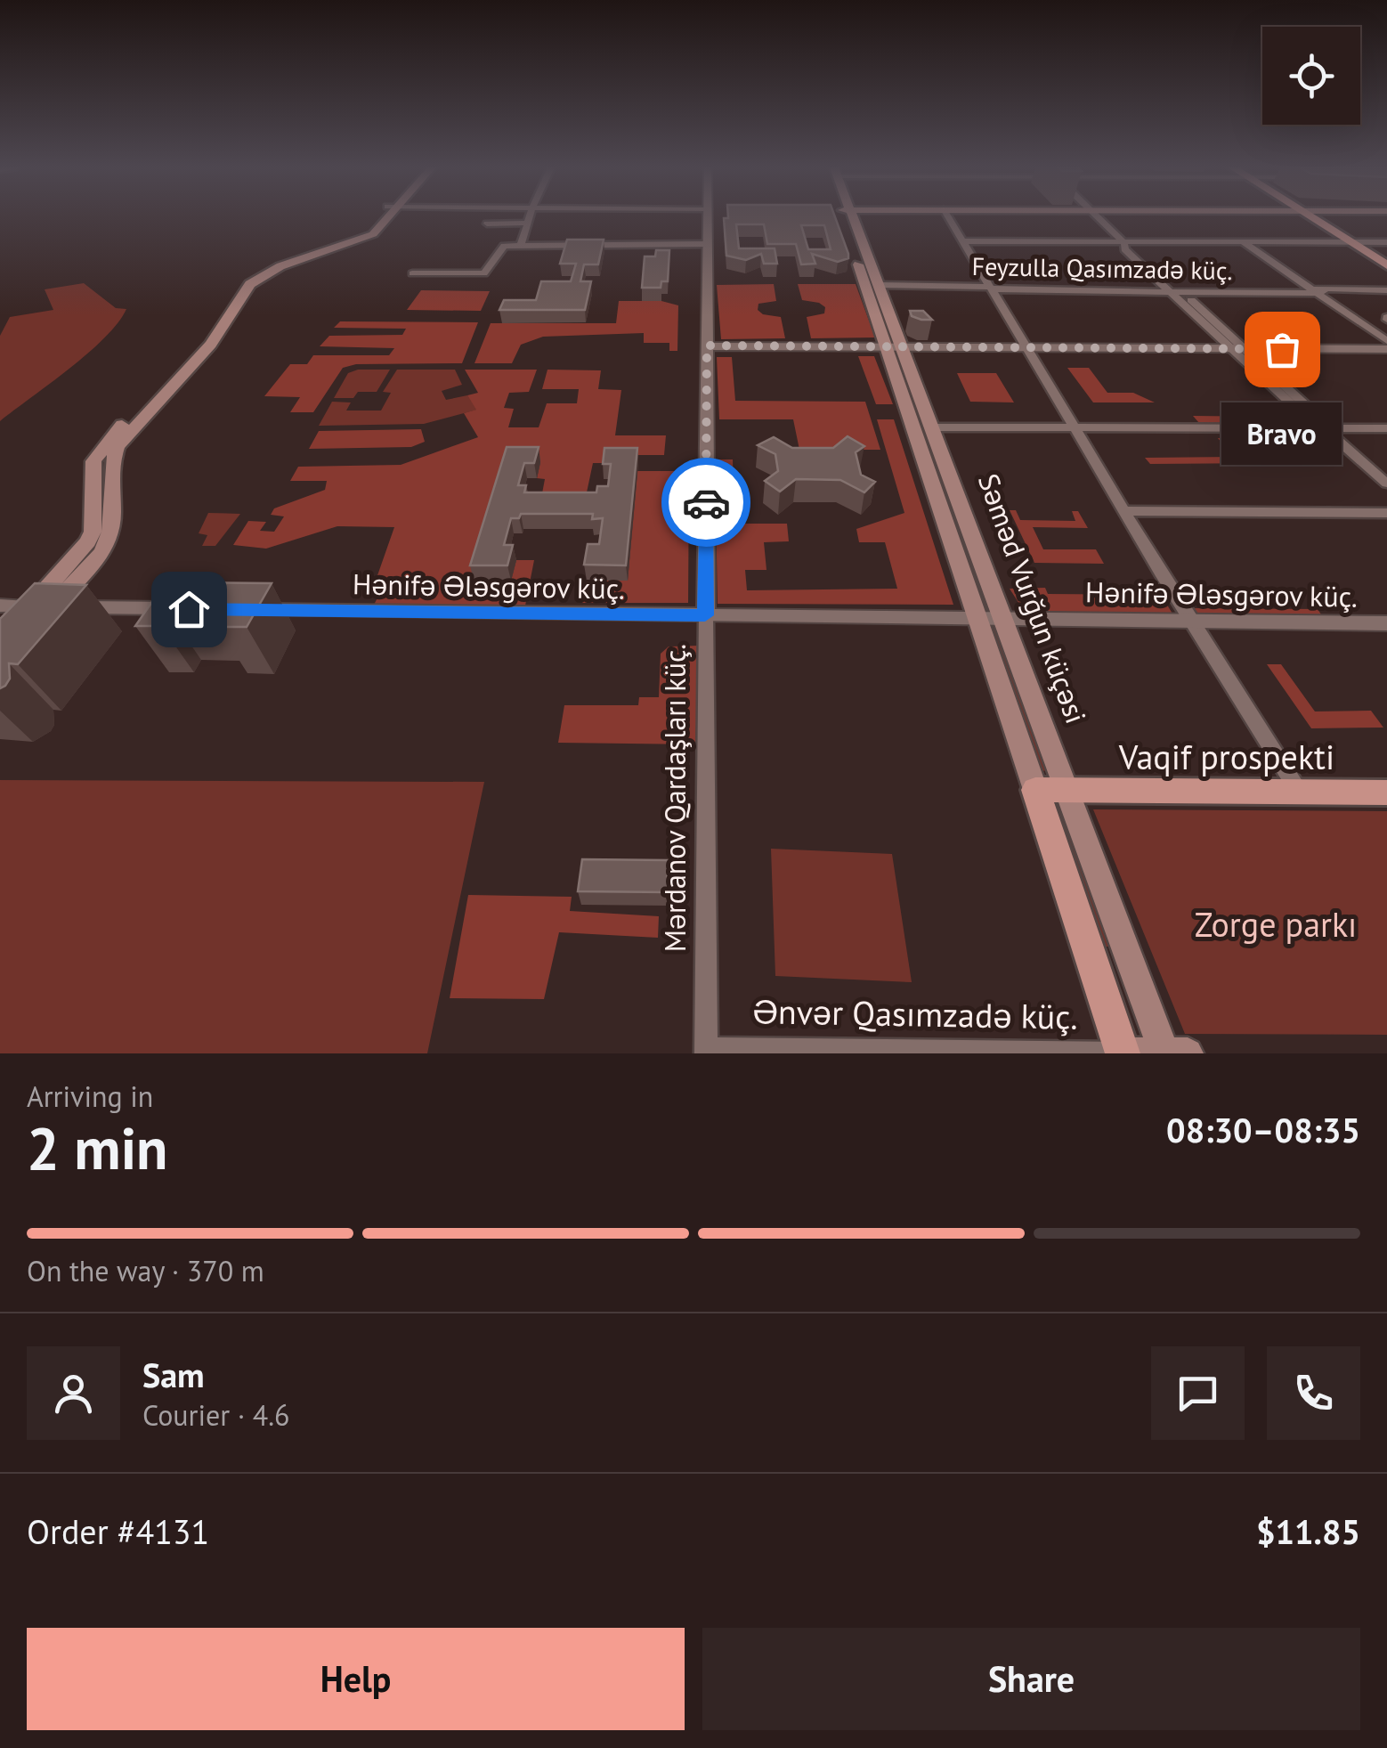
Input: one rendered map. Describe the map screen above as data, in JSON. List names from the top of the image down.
{
  "streets": {
    "main road": ["Səməd Vurğun küçəsi", "Vaqif prospekti"],
    "street": [
      "Feyzulla Qasımzadə küç.",
      "Hənifə Ələsgərov küç.",
      "Mərdanov Qardaşları küç.",
      "Ənvər Qasımzadə küç."
    ]
  },
  "crossings": [
    ["Feyzulla Qasımzadə küç.", "Səməd Vurğun küçəsi"],
    ["Hənifə Ələsgərov küç.", "Səməd Vurğun küçəsi"],
    ["Hənifə Ələsgərov küç.", "Mərdanov Qardaşları küç."],
    ["Səməd Vurğun küçəsi", "Vaqif prospekti"],
    ["Səməd Vurğun küçəsi", "Ənvər Qasımzadə küç."],
    ["Mərdanov Qardaşları küç.", "Ənvər Qasımzadə küç."]
  ],
  "parks": ["Zorge parkı"],
  "places": ["Bravo"],
  "page": {
    "bubble": "Bravo",
    "heading": ["2 min", "Arriving in", "08:30–08:35"],
    "panel": [
      "Sam",
      "Courier · 4.6",
      "Order #4131",
      "$11.85"
    ],
    "bar": "On the way · 370 m",
    "buttons": ["Help", "Share"]
  }
}
